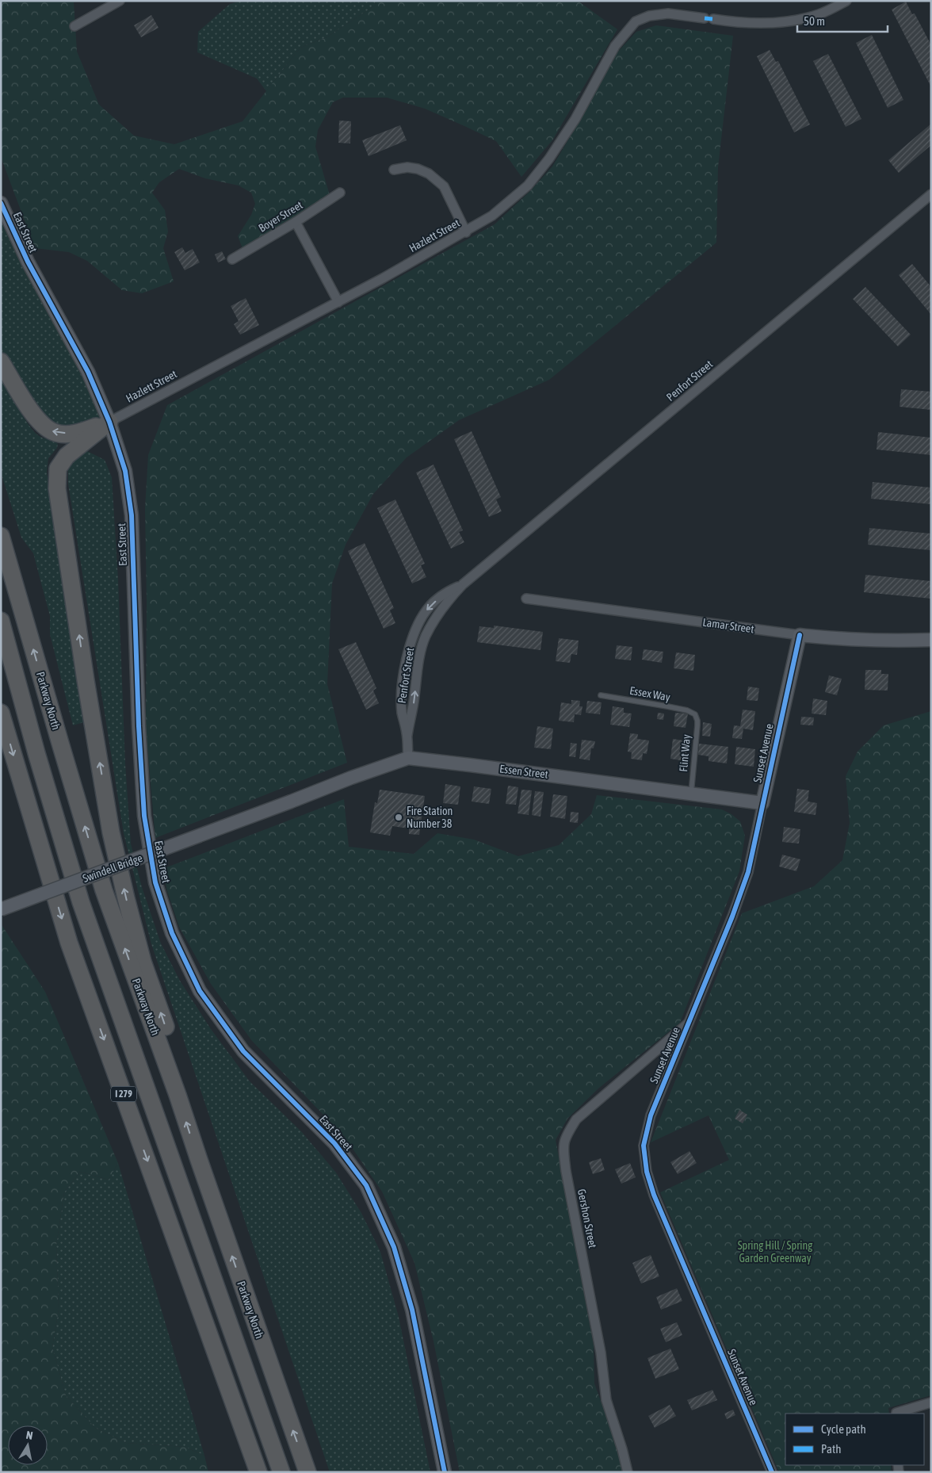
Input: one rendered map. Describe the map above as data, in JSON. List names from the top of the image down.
{
  "streets": {
    "highway": ["Parkway North", "I 279"],
    "main road": [
      "East Street",
      "Lamar Street",
      "Sunset Avenue",
      "Essen Street",
      "Swindell Bridge"
    ],
    "street": [
      "Boyer Street",
      "Hazlett Street",
      "Penfort Street",
      "Gershon Street"
    ],
    "lane": ["Essex Way", "Flint Way"]
  },
  "crossings": [
    ["East Street", "Hazlett Street"],
    ["Penfort Street", "Essen Street"],
    ["Lamar Street", "Sunset Avenue"],
    ["Essex Way", "Flint Way"],
    ["Flint Way", "Essen Street"],
    ["Sunset Avenue", "Essen Street"],
    ["Sunset Avenue", "Gershon Street"],
    ["Essen Street", "Swindell Bridge"]
  ],
  "parks": ["Spring Hill / Spring Garden Greenway"],
  "places": ["Fire Station Number 38"],
  "legend": ["Cycle path", "Path"],
  "scale_bar": "50 m",
  "north": "top"
}
